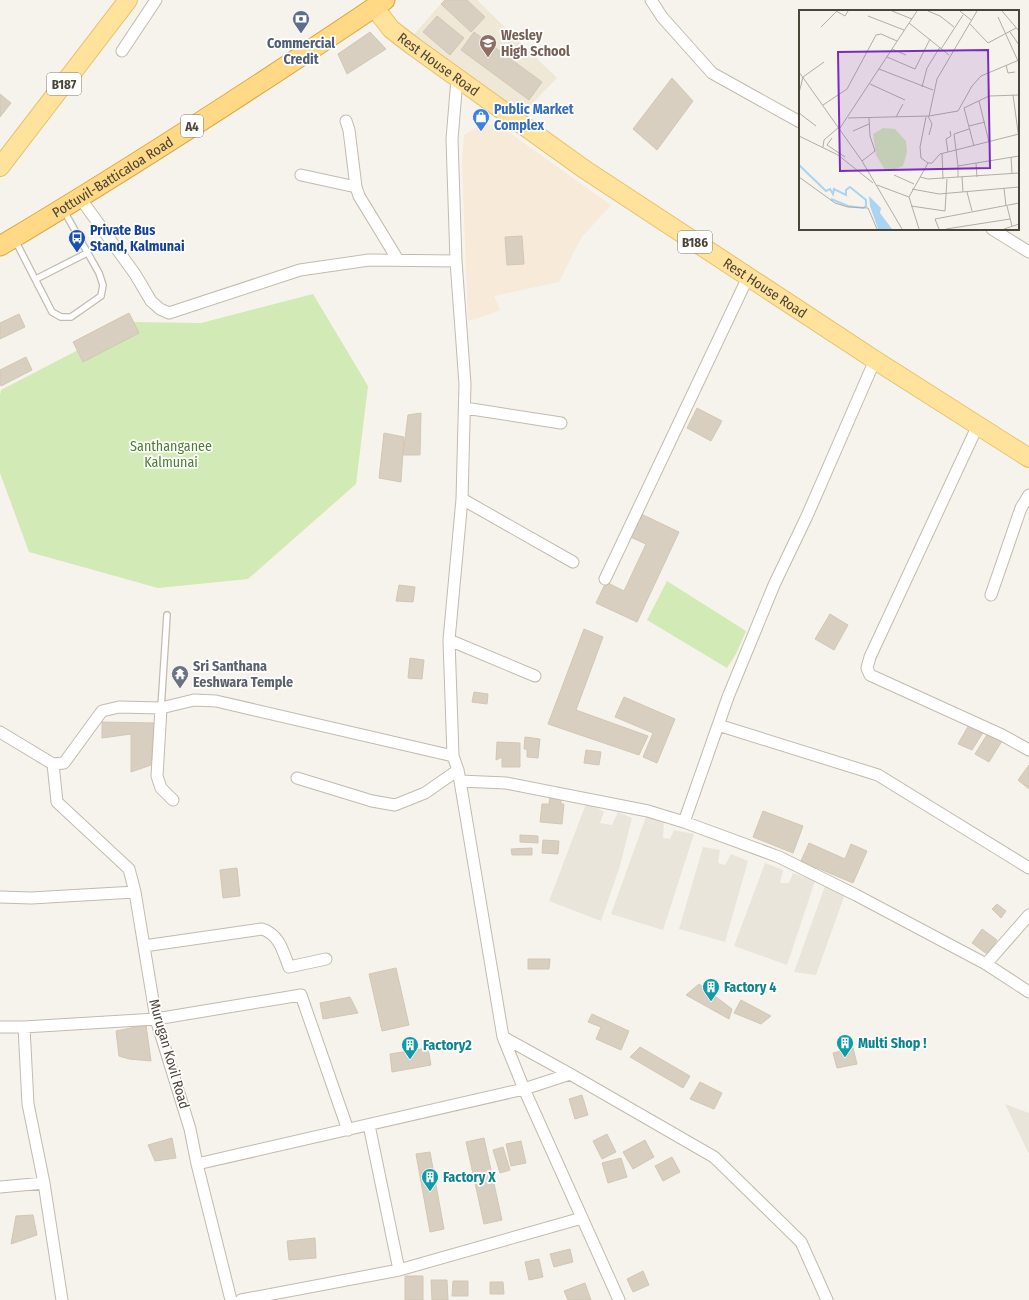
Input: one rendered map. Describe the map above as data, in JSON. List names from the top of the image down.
{
  "streets": {
    "highway": ["A4", "Pottuvil-Batticaloa Road"],
    "main road": ["Rest House Road", "B187", "B186"],
    "street": ["Murugan Kovil Road"]
  },
  "crossings": [
    ["Rest House Road", "Pottuvil-Batticaloa Road"]
  ],
  "parks": ["Santhanganee Kalmunai"],
  "places": {
    "bank": ["Commercial Credit"],
    "school or university": ["Wesley High School"],
    "shop": ["Public Market Complex"],
    "bus stop": ["Private Bus Stand, Kalmunai"],
    "temple": ["Sri Santhana Eeshwara Temple"],
    "building": [
      "Factory 4",
      "Multi Shop !",
      "Factory2",
      "Factory X"
    ]
  }
}
